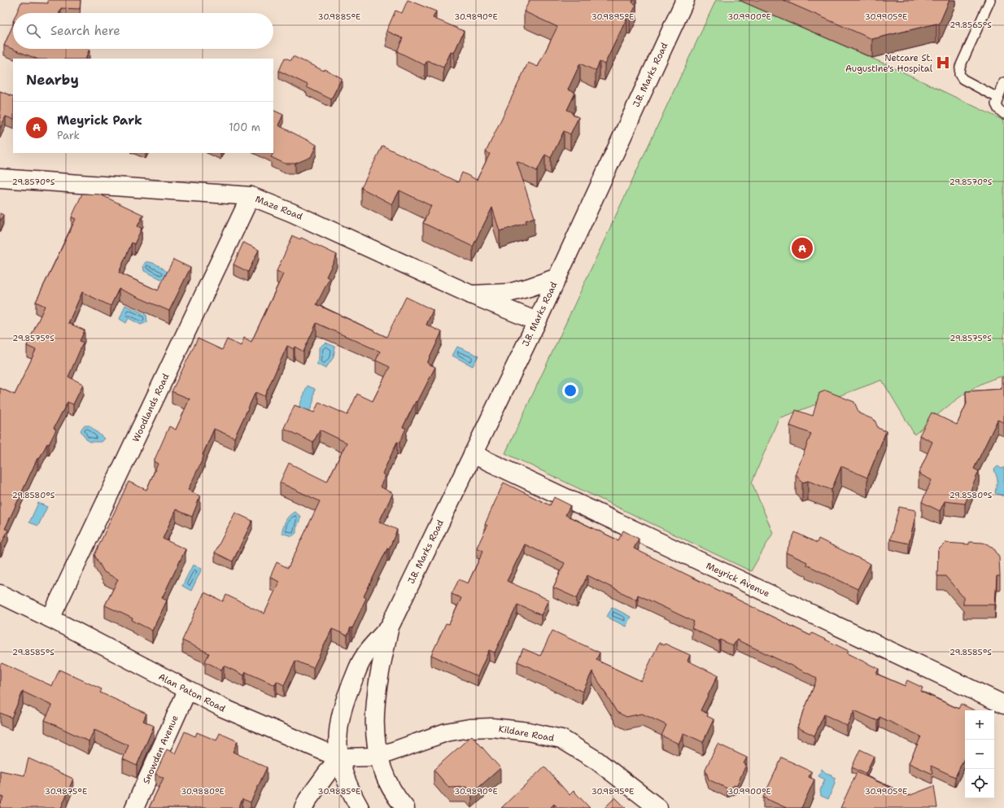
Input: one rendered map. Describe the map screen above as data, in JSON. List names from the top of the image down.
{
  "streets": {
    "street": [
      "J.B. Marks Road",
      "Maze Road",
      "Woodlands Road",
      "Meyrick Avenue",
      "Alan Paton Road",
      "Kildare Road",
      "Snowden Avenue"
    ]
  },
  "crossings": [
    ["J.B. Marks Road", "Maze Road"],
    ["J.B. Marks Road", "Meyrick Avenue"],
    ["J.B. Marks Road", "Alan Paton Road"],
    ["J.B. Marks Road", "Kildare Road"],
    ["Maze Road", "Woodlands Road"],
    ["Woodlands Road", "Alan Paton Road"],
    ["Alan Paton Road", "Kildare Road"],
    ["Alan Paton Road", "Snowden Avenue"]
  ],
  "places": {
    "hospital": ["Netcare St. Augustine's Hospital"]
  },
  "page": {
    "search": "Search here",
    "heading": "Nearby",
    "list": [
      {
        "mark": "A",
        "name": "Meyrick Park",
        "note": "Park",
        "value": "100 m"
      }
    ],
    "pins": "A",
    "map_buttons": ["+", "−"]
  },
  "coordinates": [
    "30.9885°E",
    "30.9890°E",
    "30.9895°E",
    "30.9900°E",
    "30.9905°E",
    "29.8565°S",
    "29.8570°S",
    "29.8575°S",
    "29.8580°S",
    "29.8585°S",
    "30.9875°E",
    "30.9880°E"
  ]
}
